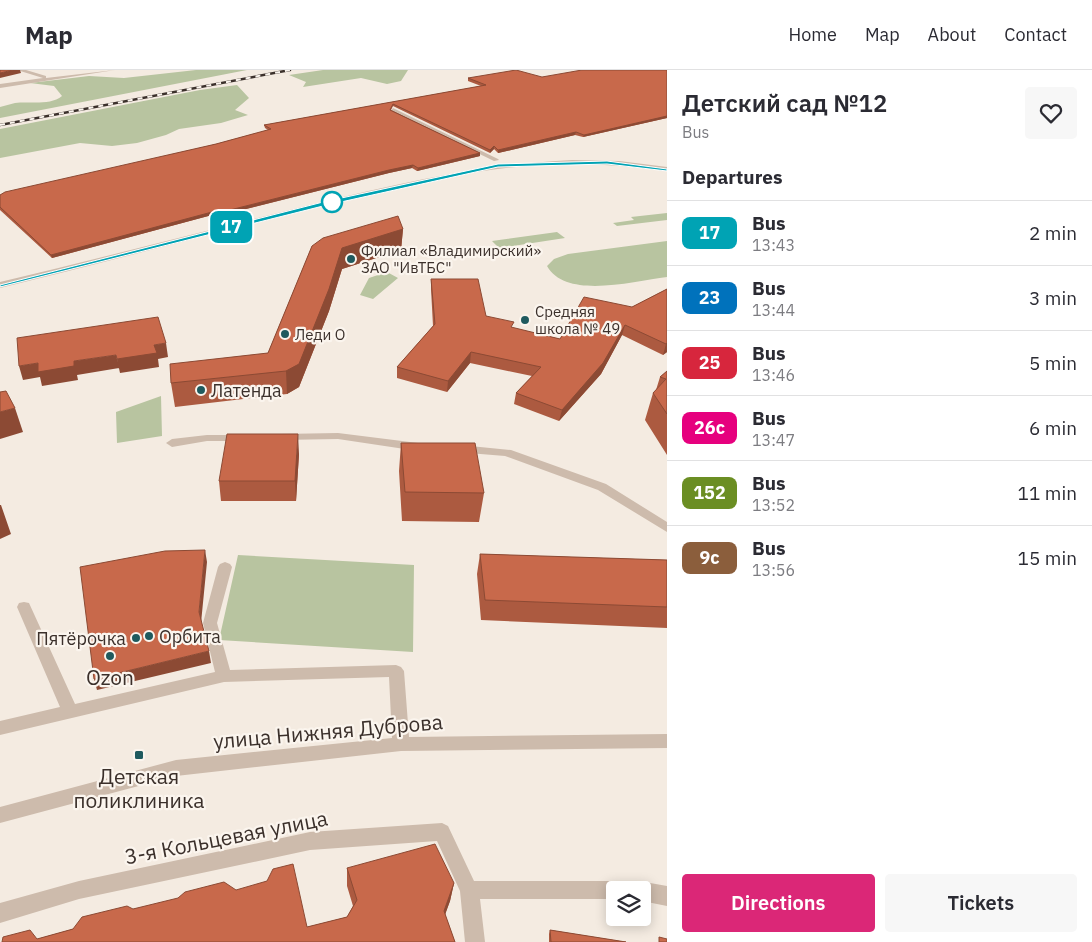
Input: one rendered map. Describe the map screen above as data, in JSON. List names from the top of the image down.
{
  "streets": {
    "street": ["улица Нижняя Дуброва", "3-я Кольцевая улица"]
  },
  "places": {
    "other": [
      "Филиал «Владимирский» ЗАО \"ИвТБС\"",
      "Средняя школа № 49",
      "Леди О",
      "Латенда",
      "Орбита",
      "Пятёрочка",
      "Ozon"
    ],
    "transit": ["Детская поликлиника"]
  },
  "lines": ["bus line 17"],
  "page": {
    "header": "Map",
    "nav": [
      "Home",
      "Map",
      "About",
      "Contact"
    ],
    "on_map": "17",
    "heading": [
      ["Детский сад №12", "Bus"],
      "Departures"
    ],
    "list": [
      {
        "mark": "17",
        "name": "Bus",
        "note": "13:43",
        "value": "2 min"
      },
      {
        "mark": "23",
        "name": "Bus",
        "note": "13:44",
        "value": "3 min"
      },
      {
        "mark": "25",
        "name": "Bus",
        "note": "13:46",
        "value": "5 min"
      },
      {
        "mark": "26c",
        "name": "Bus",
        "note": "13:47",
        "value": "6 min"
      },
      {
        "mark": "152",
        "name": "Bus",
        "note": "13:52",
        "value": "11 min"
      },
      {
        "mark": "9с",
        "name": "Bus",
        "note": "13:56",
        "value": "15 min"
      }
    ],
    "buttons": ["Directions", "Tickets"]
  }
}
